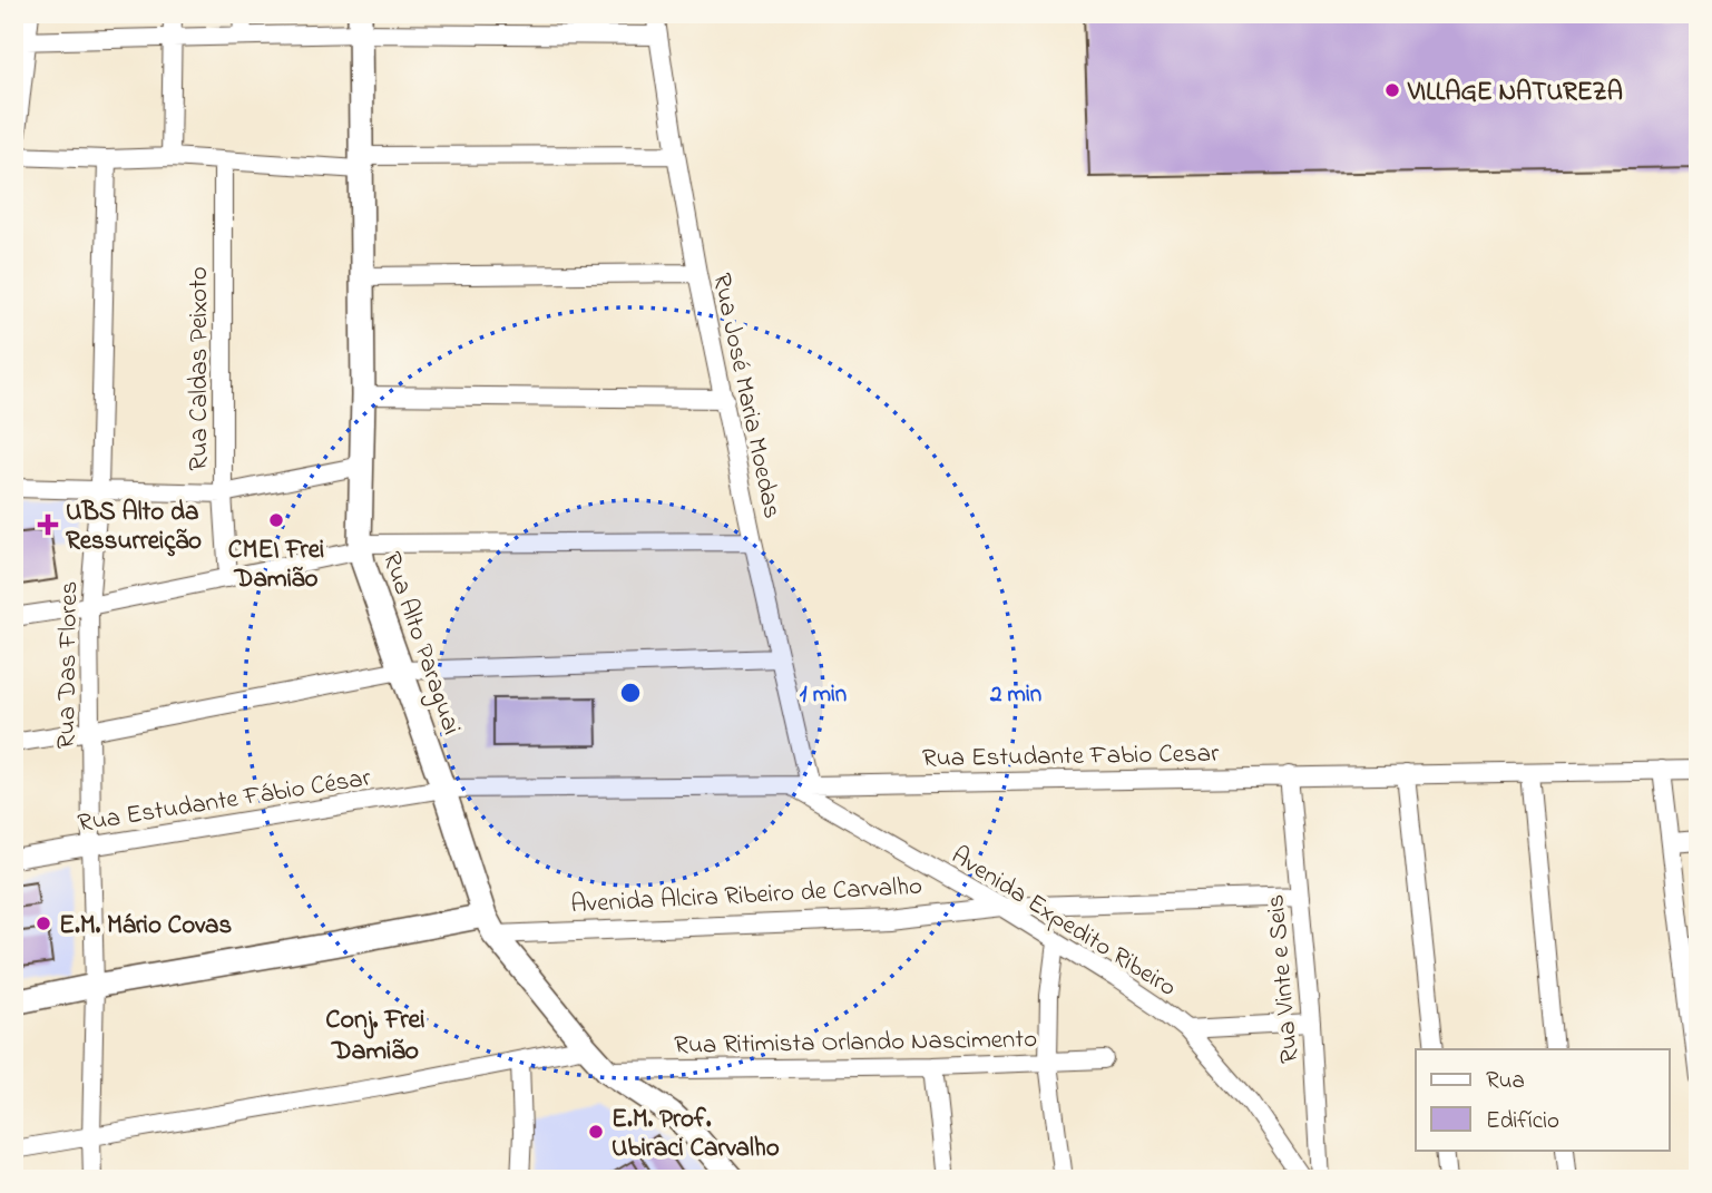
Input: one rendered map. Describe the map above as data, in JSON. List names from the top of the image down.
{
  "streets": {
    "street": [
      "Rua Caldas Peixoto",
      "Rua José Maria Moedas",
      "Rua Alto Paraguai",
      "Rua Das Flores",
      "Rua Estudante Fabio Cesar",
      "Rua Estudante Fábio César",
      "Avenida Alcira Ribeiro de Carvalho",
      "Avenida Expedito Ribeiro",
      "Rua Vinte e Seis",
      "Rua Ritimista Orlando Nascimento"
    ]
  },
  "crossings": [
    ["Rua José Maria Moedas", "Rua Estudante Fabio Cesar"],
    ["Rua Alto Paraguai", "Rua Estudante Fabio Cesar"],
    ["Rua Alto Paraguai", "Rua Estudante Fábio César"],
    ["Rua Alto Paraguai", "Avenida Alcira Ribeiro de Carvalho"],
    ["Rua Alto Paraguai", "Rua Ritimista Orlando Nascimento"],
    ["Rua Das Flores", "Rua Estudante Fábio César"],
    ["Rua Das Flores", "Avenida Alcira Ribeiro de Carvalho"],
    ["Rua Estudante Fabio Cesar", "Rua Estudante Fábio César"],
    ["Rua Estudante Fabio Cesar", "Avenida Expedito Ribeiro"],
    ["Rua Estudante Fabio Cesar", "Rua Vinte e Seis"],
    ["Avenida Alcira Ribeiro de Carvalho", "Avenida Expedito Ribeiro"],
    ["Avenida Alcira Ribeiro de Carvalho", "Rua Vinte e Seis"]
  ],
  "districts": ["Conj. Frei Damião"],
  "places": {
    "other": [
      "VILLAGE NATUREZA",
      "CMEI Frei Damião",
      "E.M. Mário Covas",
      "E.M. Prof. Ubiraci Carvalho"
    ],
    "health": ["UBS Alto da Ressurreição"]
  },
  "legend": ["Rua", "Edifício"],
  "rings": ["1 min", "2 min"]
}
